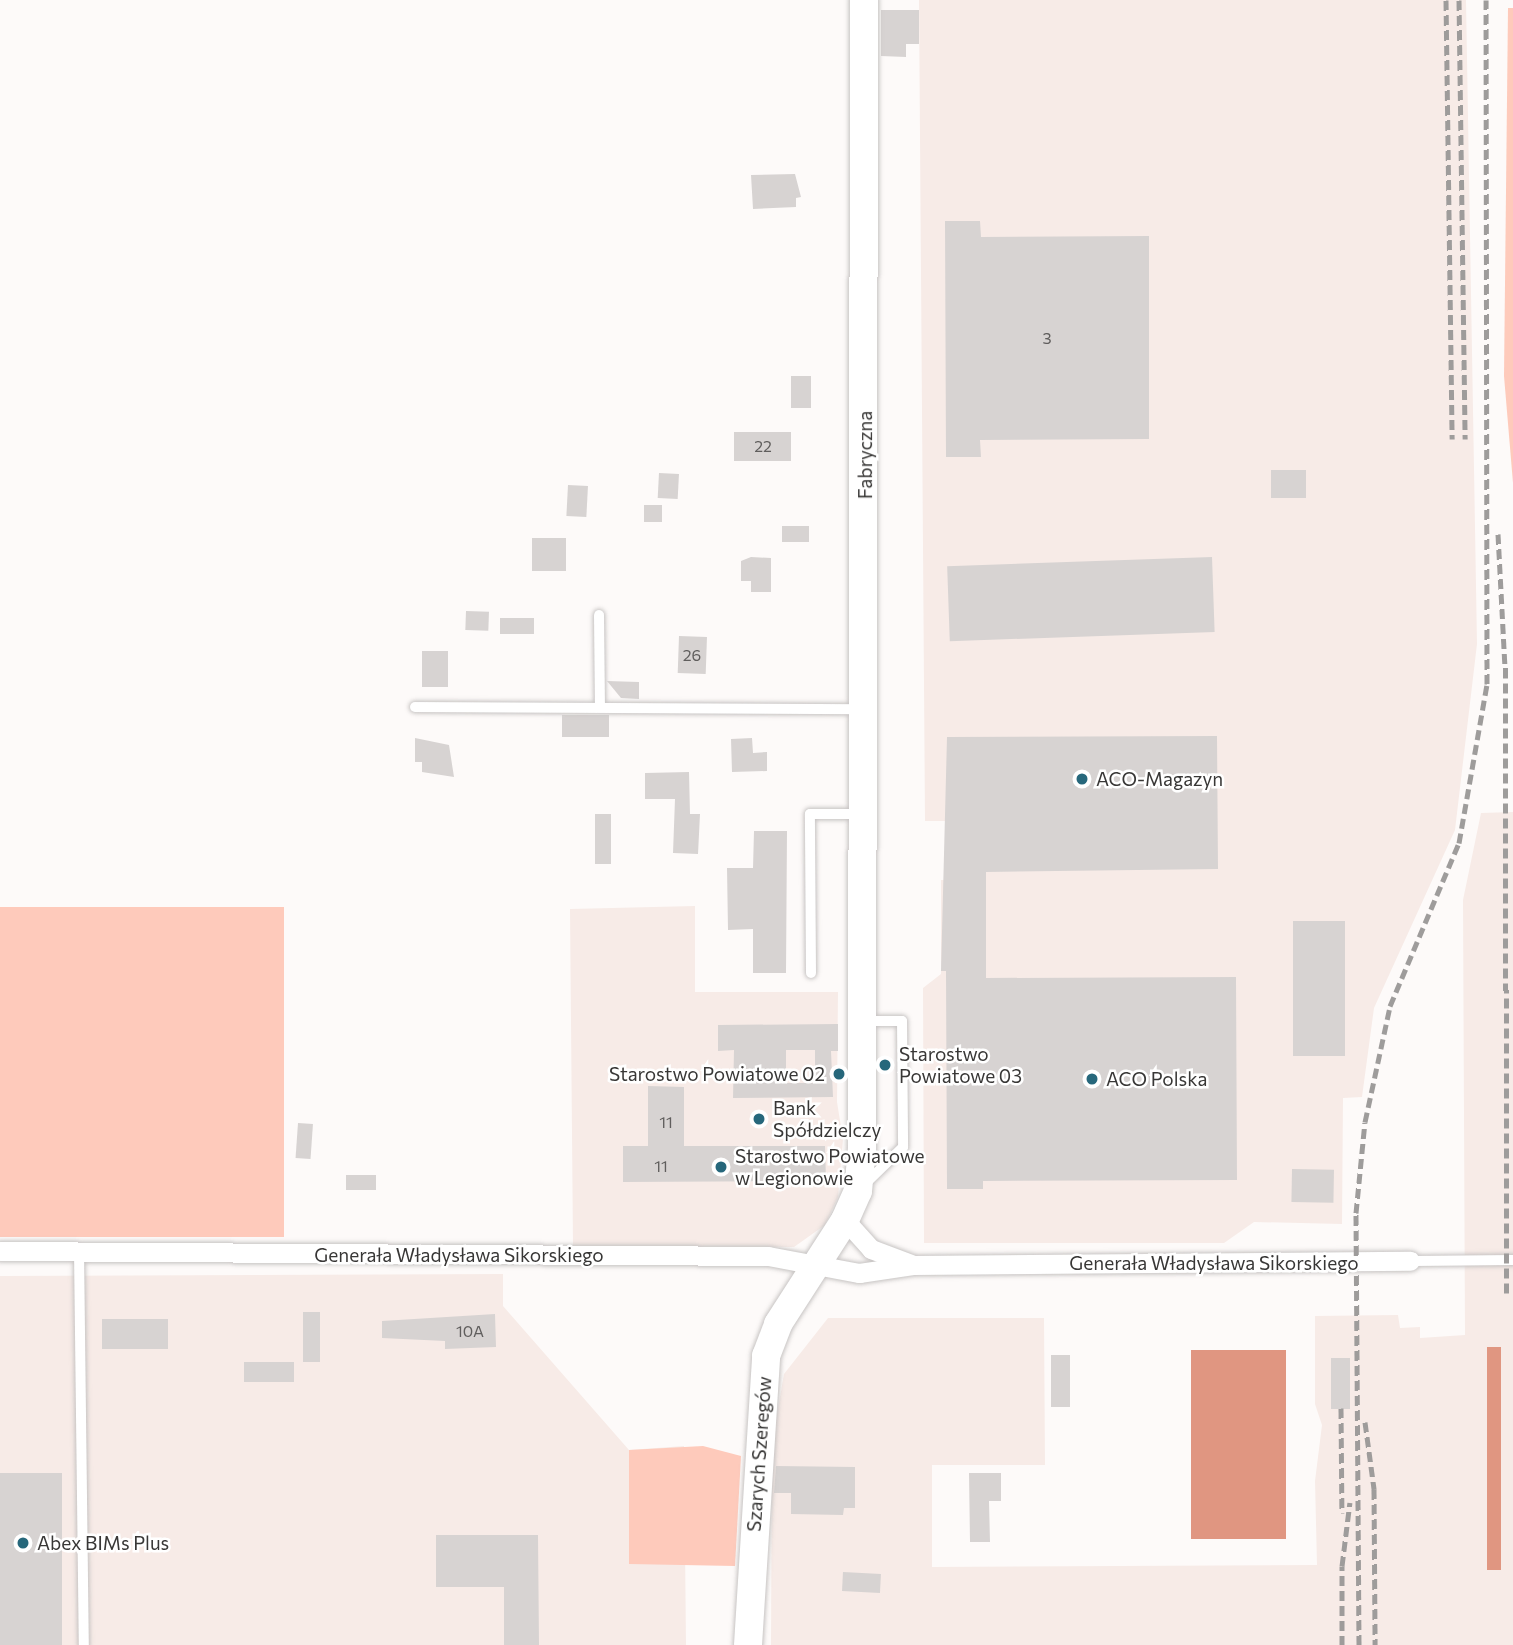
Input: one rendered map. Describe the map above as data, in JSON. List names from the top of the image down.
{
  "streets": {
    "street": ["Fabryczna", "Generała Władysława Sikorskiego", "Szarych Szeregów"]
  },
  "crossings": [
    ["Fabryczna", "Szarych Szeregów"],
    ["Generała Władysława Sikorskiego", "Szarych Szeregów"]
  ],
  "places": [
    "ACO-Magazyn",
    "Starostwo Powiatowe 03",
    "Starostwo Powiatowe 02",
    "ACO Polska",
    "Bank Spółdzielczy",
    "Starostwo Powiatowe w Legionowie",
    "Abex BIMs Plus"
  ],
  "house_numbers": [
    "3",
    "22",
    "26",
    "11",
    "11",
    "10A"
  ]
}
